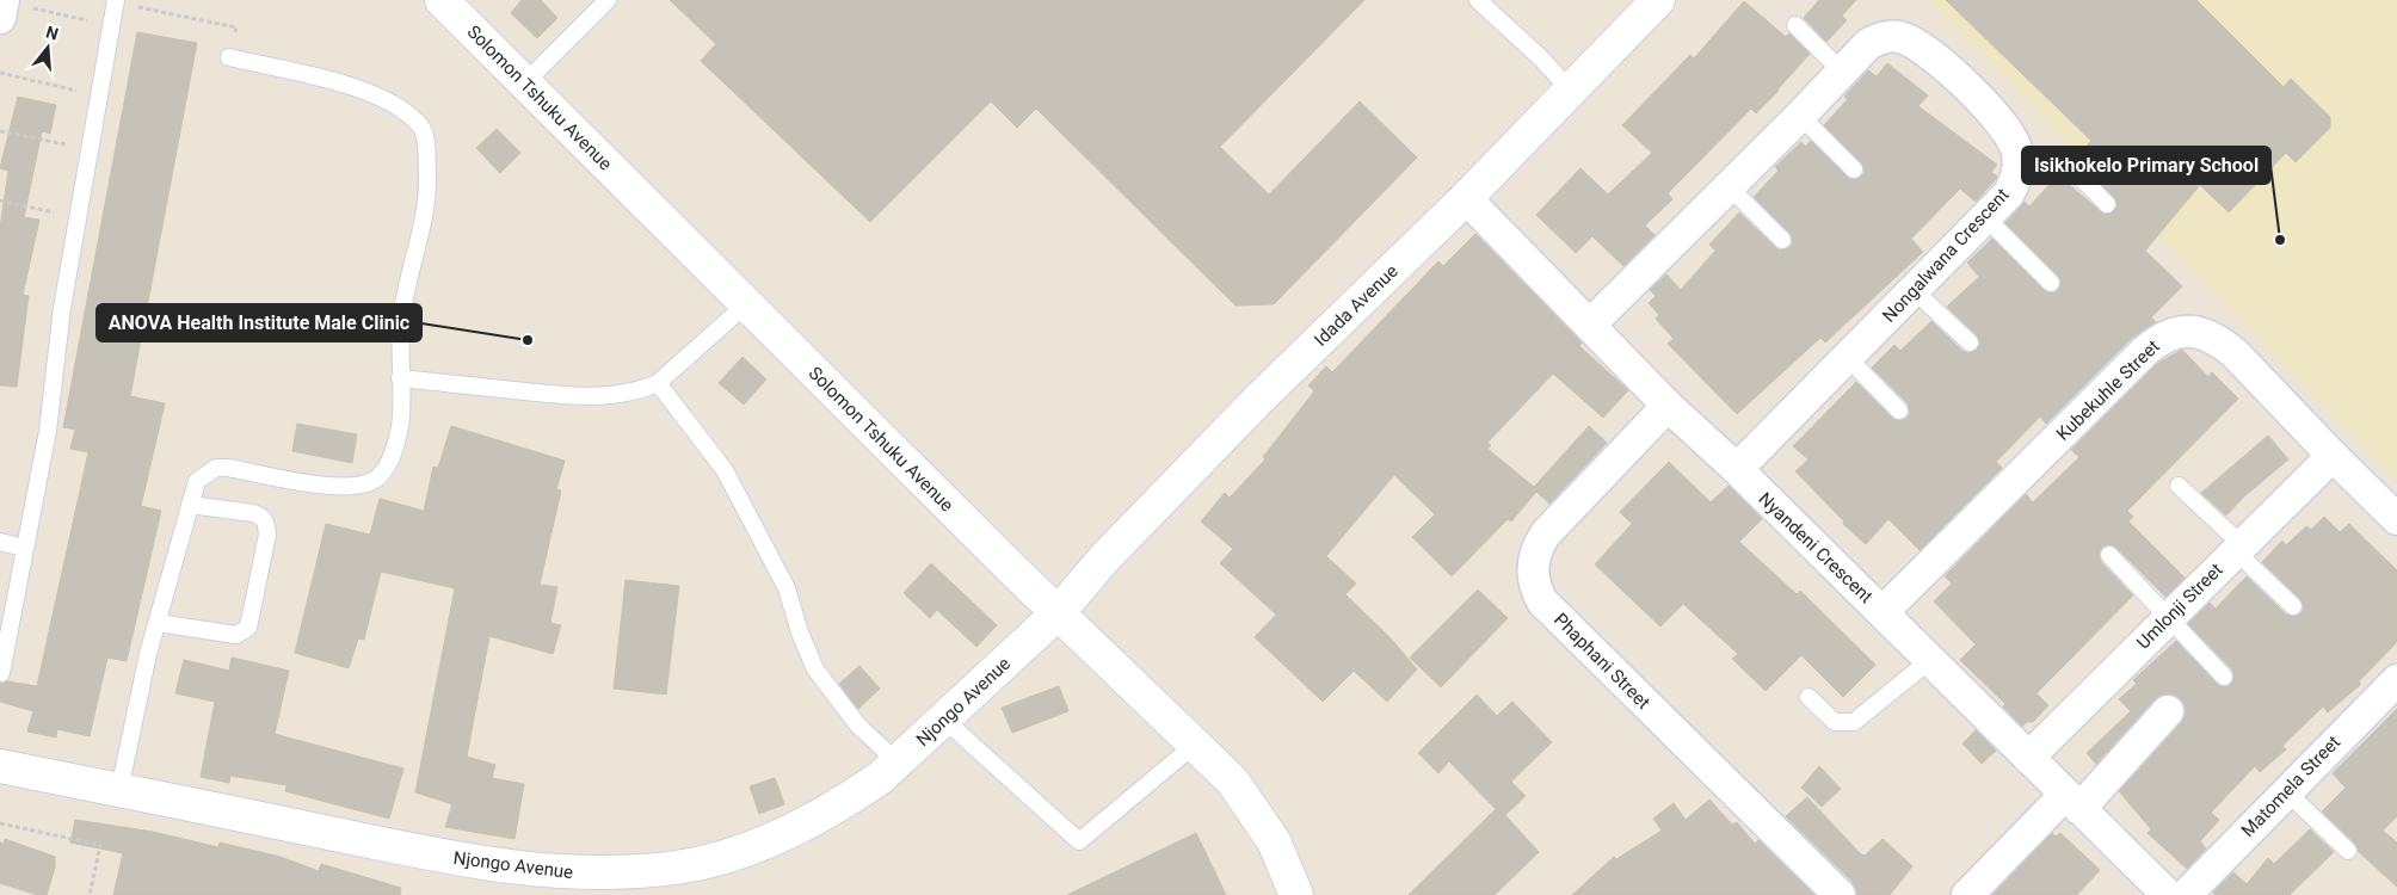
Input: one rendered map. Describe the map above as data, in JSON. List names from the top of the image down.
{
  "streets": {
    "street": [
      "Solomon Tshuku Avenue",
      "Nongalwana Crescent",
      "Idada Avenue",
      "Kubekuhle Street",
      "Nyandeni Crescent",
      "Umlonji Street",
      "Phaphani Street",
      "Njongo Avenue",
      "Matomela Street"
    ]
  },
  "crossings": [
    ["Solomon Tshuku Avenue", "Idada Avenue"],
    ["Solomon Tshuku Avenue", "Njongo Avenue"],
    ["Nongalwana Crescent", "Nyandeni Crescent"],
    ["Idada Avenue", "Nyandeni Crescent"],
    ["Idada Avenue", "Njongo Avenue"],
    ["Kubekuhle Street", "Nyandeni Crescent"],
    ["Kubekuhle Street", "Umlonji Street"],
    ["Nyandeni Crescent", "Umlonji Street"],
    ["Nyandeni Crescent", "Phaphani Street"]
  ],
  "places": ["Isikhokelo Primary School", "ANOVA Health Institute Male Clinic"],
  "north": "top"
}
